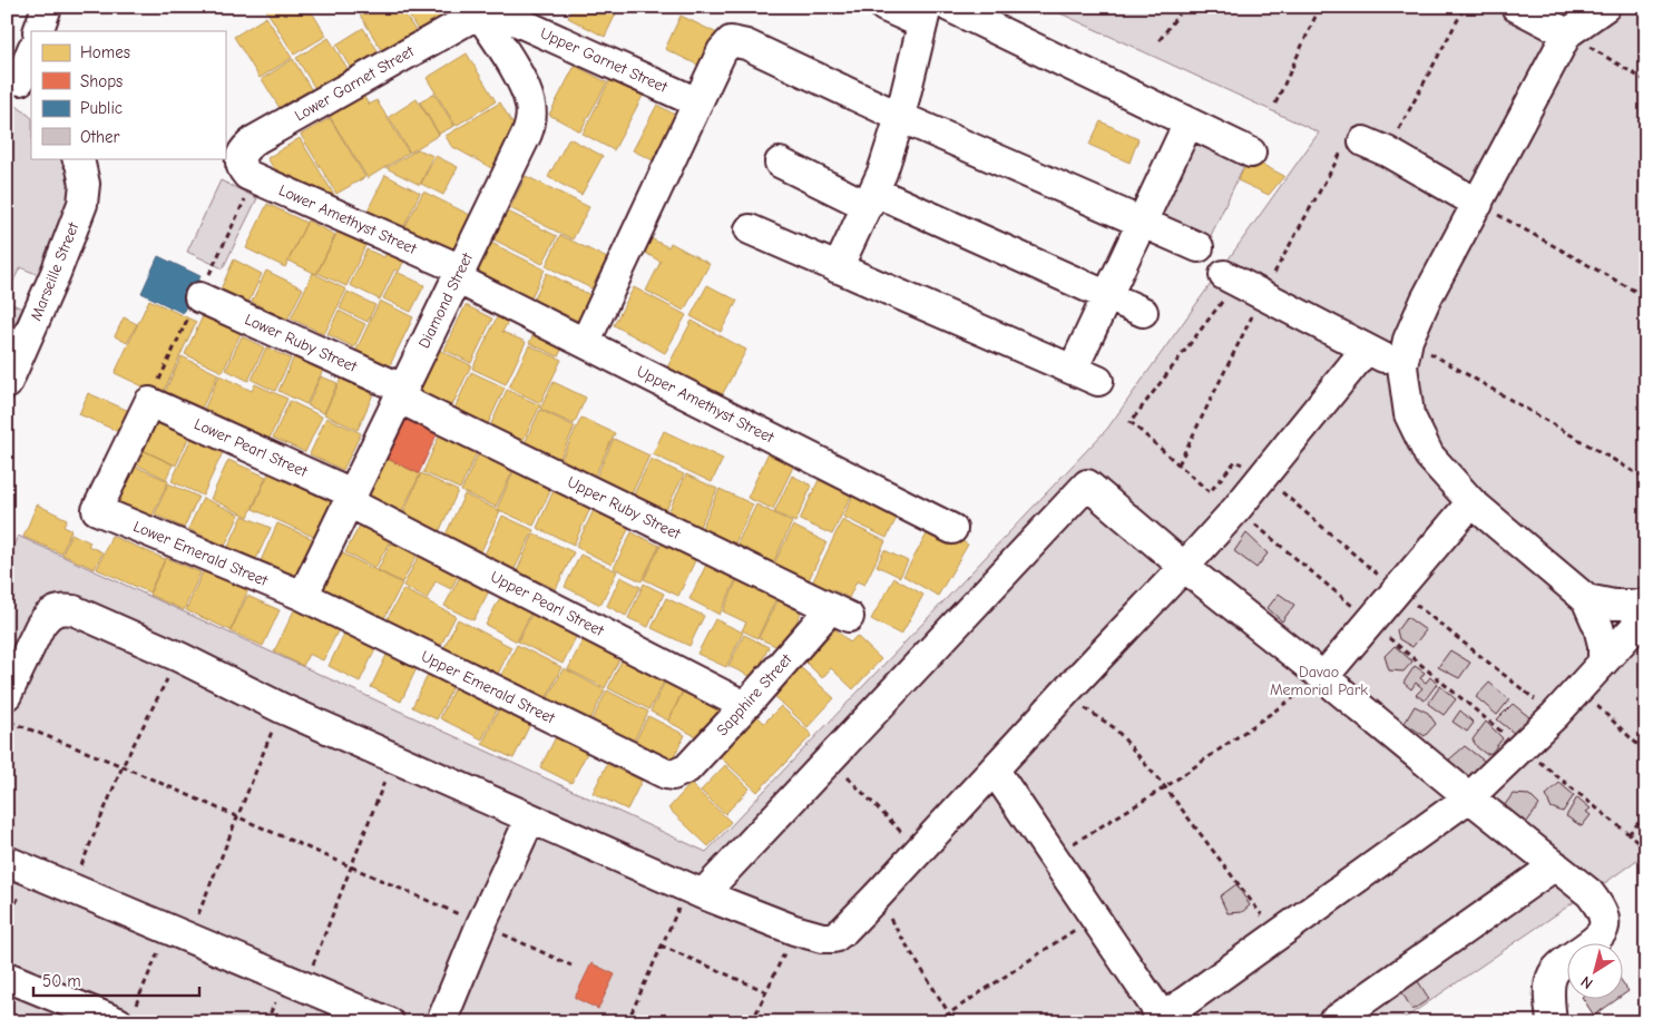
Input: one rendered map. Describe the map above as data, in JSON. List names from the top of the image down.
{
  "streets": {
    "street": [
      "Upper Garnet Street",
      "Lower Garnet Street",
      "Lower Amethyst Street",
      "Marseille Street",
      "Diamond Street",
      "Lower Ruby Street",
      "Upper Amethyst Street",
      "Lower Pearl Street",
      "Upper Ruby Street",
      "Lower Emerald Street",
      "Upper Pearl Street",
      "Upper Emerald Street",
      "Sapphire Street"
    ]
  },
  "crossings": [
    ["Upper Garnet Street", "Lower Garnet Street"],
    ["Upper Garnet Street", "Diamond Street"],
    ["Lower Garnet Street", "Lower Amethyst Street"],
    ["Lower Garnet Street", "Diamond Street"],
    ["Lower Amethyst Street", "Diamond Street"],
    ["Lower Amethyst Street", "Upper Amethyst Street"],
    ["Diamond Street", "Lower Ruby Street"],
    ["Diamond Street", "Upper Amethyst Street"],
    ["Diamond Street", "Lower Pearl Street"],
    ["Diamond Street", "Upper Ruby Street"],
    ["Diamond Street", "Lower Emerald Street"],
    ["Diamond Street", "Upper Pearl Street"],
    ["Diamond Street", "Upper Emerald Street"],
    ["Lower Ruby Street", "Upper Ruby Street"],
    ["Lower Pearl Street", "Lower Emerald Street"],
    ["Lower Pearl Street", "Upper Pearl Street"],
    ["Upper Ruby Street", "Sapphire Street"],
    ["Lower Emerald Street", "Upper Emerald Street"],
    ["Upper Pearl Street", "Sapphire Street"],
    ["Upper Emerald Street", "Sapphire Street"]
  ],
  "parks": ["Davao Memorial Park"],
  "legend": [
    "Homes",
    "Shops",
    "Public",
    "Other"
  ],
  "scale_bar": "50 m",
  "north": "bottom left"
}
